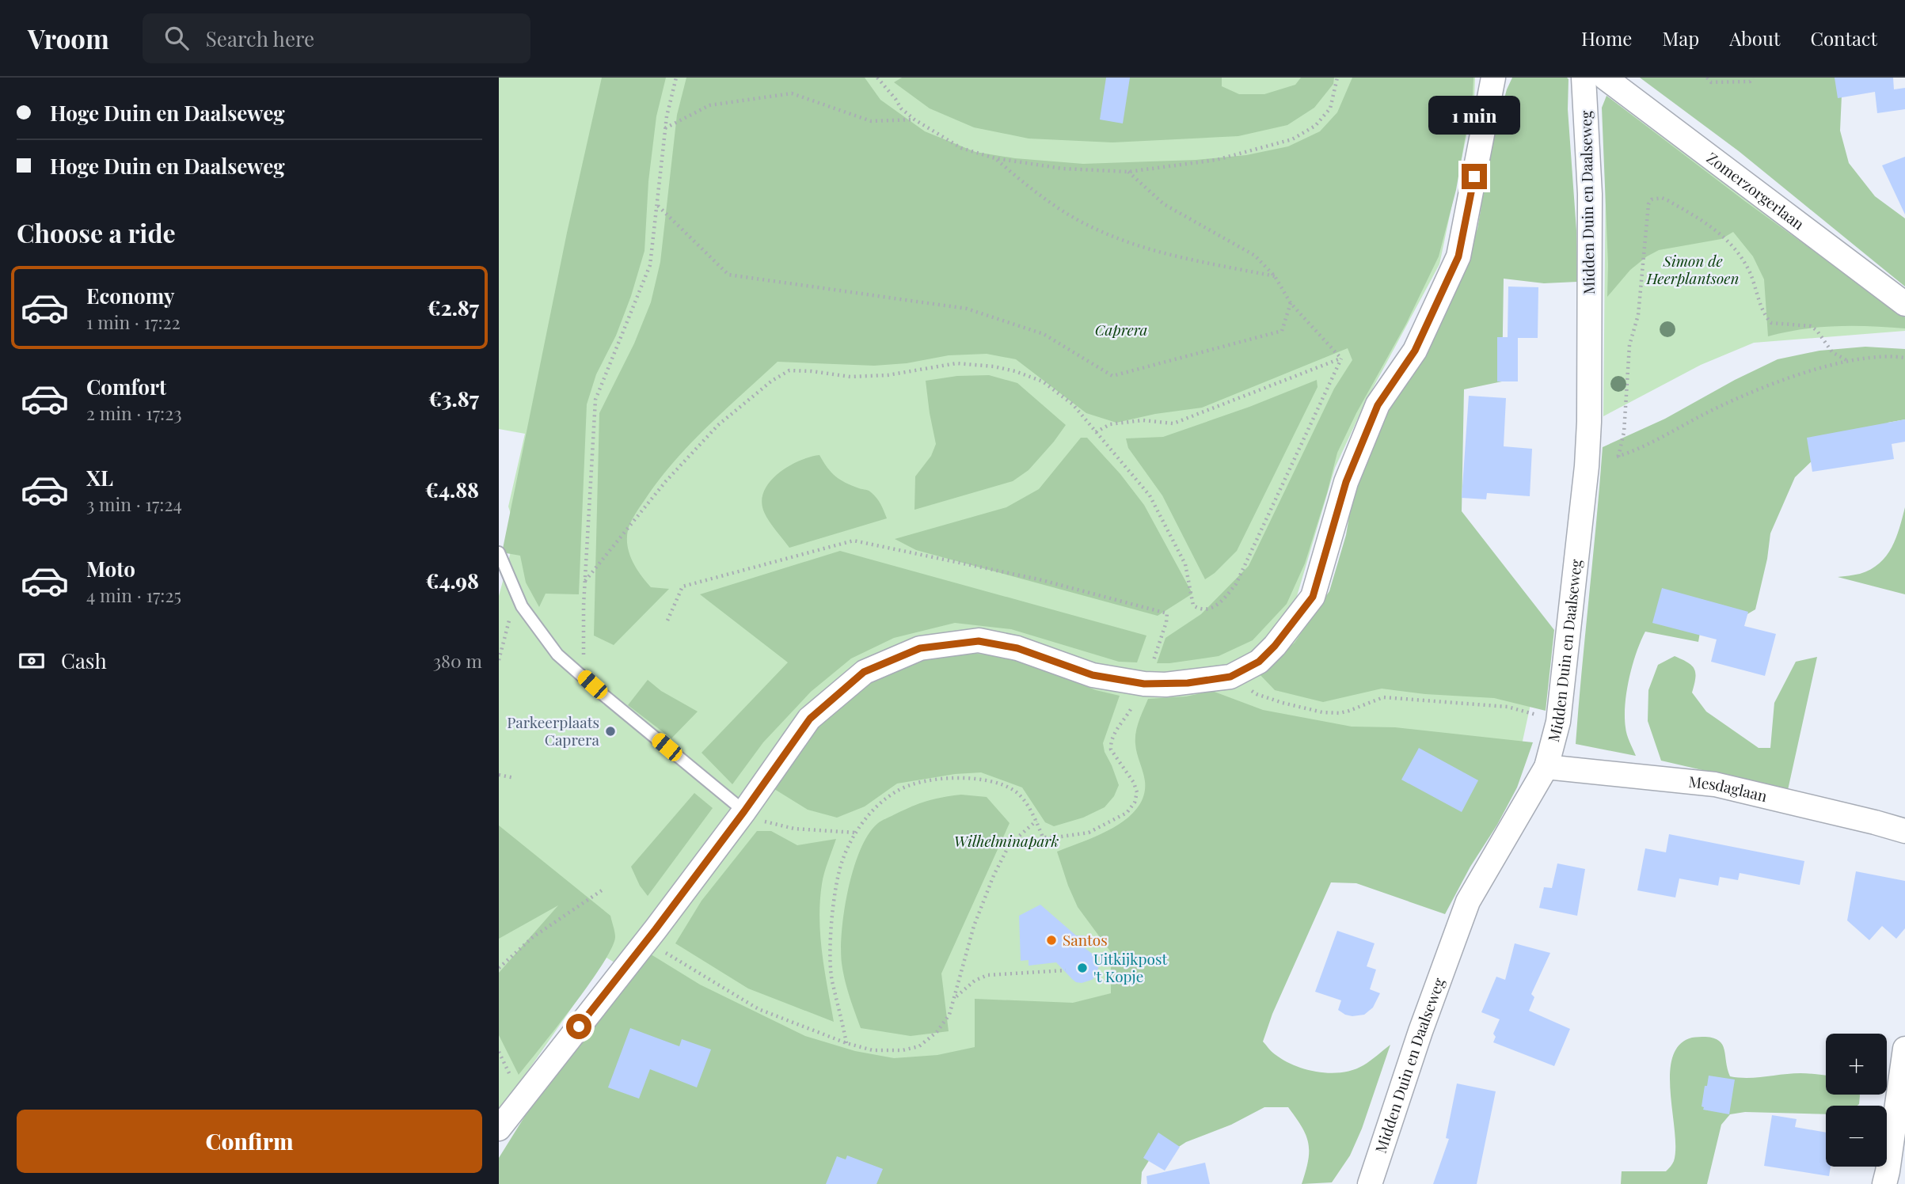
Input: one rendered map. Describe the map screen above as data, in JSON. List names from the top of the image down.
{
  "streets": {
    "street": ["Zomerzorgerlaan", "Midden Duin en Daalseweg", "Mesdaglaan"]
  },
  "crossings": [
    ["Midden Duin en Daalseweg", "Mesdaglaan"]
  ],
  "parks": ["Simon de Heerplantsoen", "Caprera", "Wilhelminapark"],
  "places": ["Parkeerplaats Caprera", "Santos", "Uitkijkpost 't Kopje"],
  "page": {
    "header": "Vroom",
    "search": "Search here",
    "nav": [
      "Home",
      "Map",
      "About",
      "Contact"
    ],
    "banner": ["Hoge Duin en Daalseweg", "Hoge Duin en Daalseweg"],
    "bubble": "1 min",
    "heading": "Choose a ride",
    "list": [
      {
        "name": "Economy",
        "note": "1 min · 17:22",
        "value": "€2.87"
      },
      {
        "name": "Comfort",
        "note": "2 min · 17:23",
        "value": "€3.87"
      },
      {
        "name": "XL",
        "note": "3 min · 17:24",
        "value": "€4.88"
      },
      {
        "name": "Moto",
        "note": "4 min · 17:25",
        "value": "€4.98"
      }
    ],
    "pay": ["Cash", "380 m"],
    "map_buttons": ["+", "−"],
    "buttons": "Confirm"
  }
}
